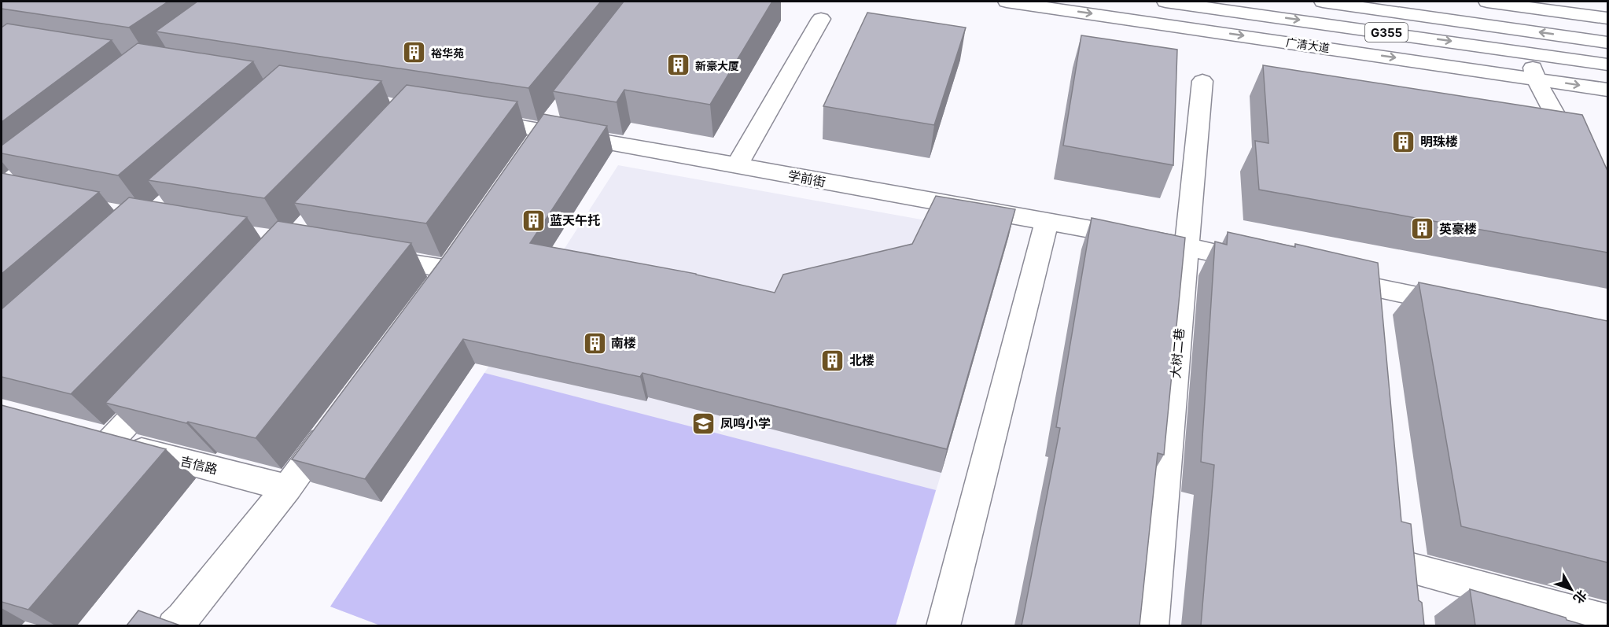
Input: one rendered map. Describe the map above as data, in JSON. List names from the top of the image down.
{
  "streets": {
    "main road": [
      "G355",
      "广清大道",
      "学前街",
      "大树二巷",
      "吉信路"
    ]
  },
  "crossings": [
    ["学前街", "大树二巷"]
  ],
  "places": {
    "building": [
      "裕华苑",
      "新豪大厦",
      "明珠楼",
      "蓝天午托",
      "英豪楼",
      "南楼",
      "北楼"
    ],
    "school or university": ["凤鸣小学"]
  },
  "north": "bottom right"
}
